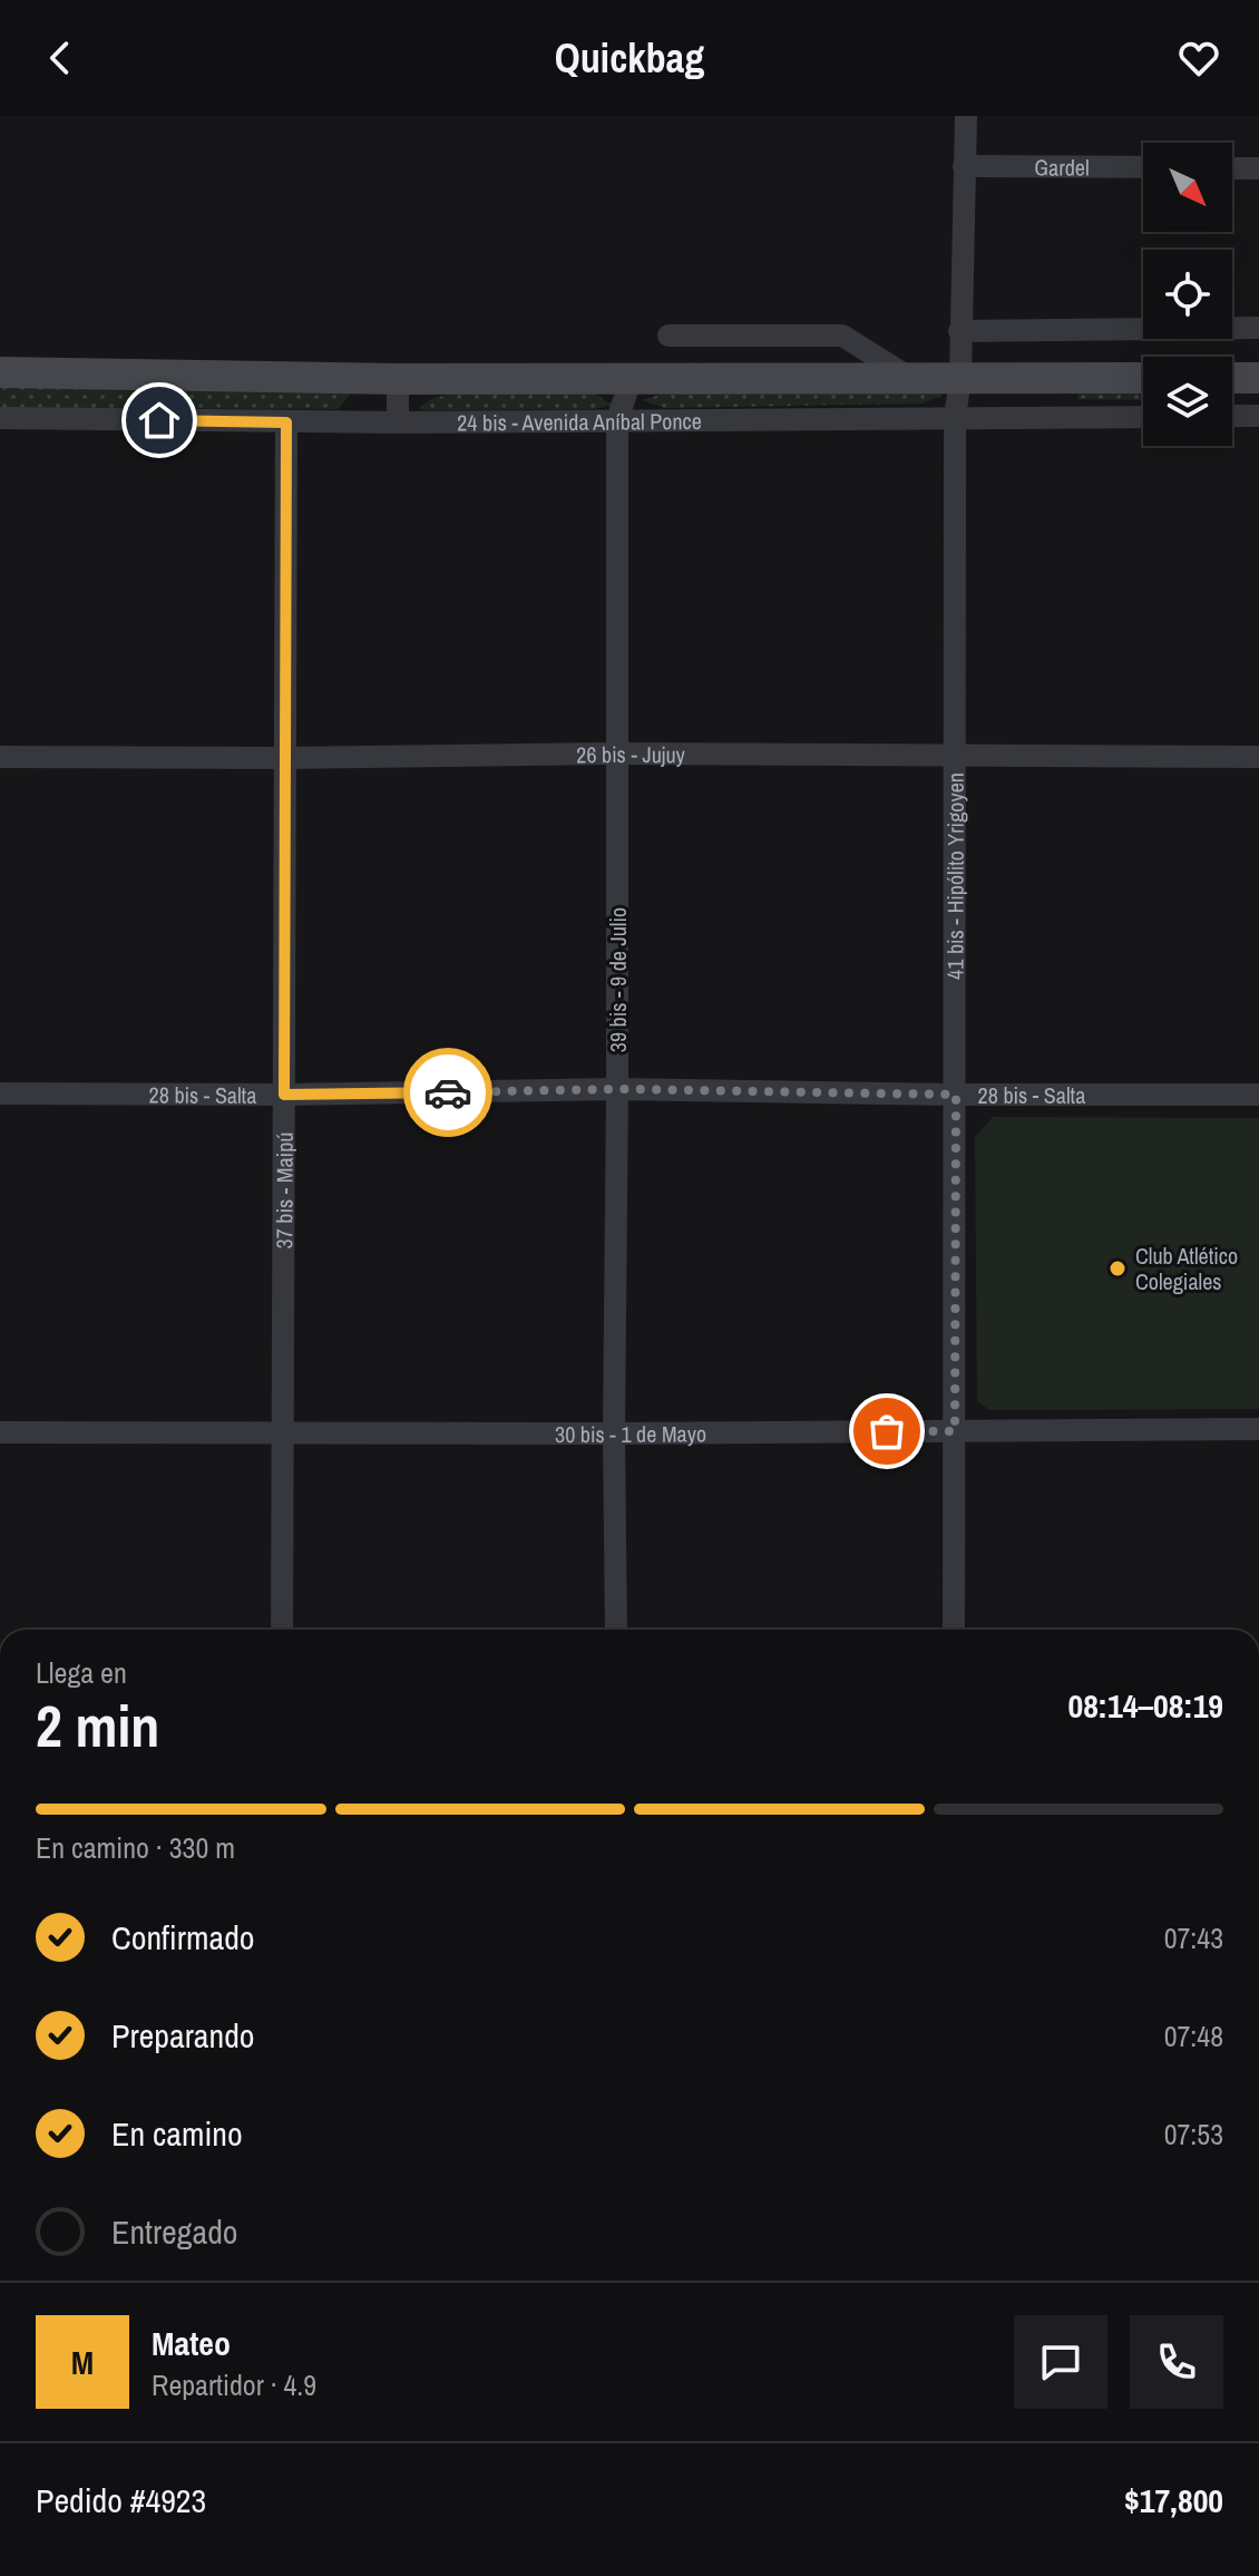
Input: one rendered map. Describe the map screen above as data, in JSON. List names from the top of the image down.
{
  "streets": {
    "main road": ["24 bis - Avenida Aníbal Ponce"],
    "street": [
      "Gardel",
      "26 bis - Jujuy",
      "41 bis - Hipólito Yrigoyen",
      "39 bis - 9 de Julio",
      "28 bis - Salta",
      "37 bis - Maipú",
      "30 bis - 1 de Mayo"
    ]
  },
  "crossings": [
    ["Gardel", "41 bis - Hipólito Yrigoyen"],
    ["24 bis - Avenida Aníbal Ponce", "41 bis - Hipólito Yrigoyen"],
    ["24 bis - Avenida Aníbal Ponce", "39 bis - 9 de Julio"],
    ["24 bis - Avenida Aníbal Ponce", "37 bis - Maipú"],
    ["26 bis - Jujuy", "41 bis - Hipólito Yrigoyen"],
    ["26 bis - Jujuy", "39 bis - 9 de Julio"],
    ["26 bis - Jujuy", "37 bis - Maipú"],
    ["41 bis - Hipólito Yrigoyen", "28 bis - Salta"],
    ["41 bis - Hipólito Yrigoyen", "30 bis - 1 de Mayo"],
    ["39 bis - 9 de Julio", "28 bis - Salta"],
    ["39 bis - 9 de Julio", "30 bis - 1 de Mayo"],
    ["28 bis - Salta", "37 bis - Maipú"],
    ["37 bis - Maipú", "30 bis - 1 de Mayo"]
  ],
  "places": ["Club Atlético Colegiales"],
  "north": "bottom right",
  "page": {
    "header": "Quickbag",
    "heading": ["2 min", "Llega en", "08:14–08:19"],
    "panel": [
      "Mateo",
      "Repartidor · 4.9",
      "Pedido #4923",
      "$17,800"
    ],
    "bar": "En camino · 330 m",
    "list": [
      ["Confirmado", "07:43"],
      ["Preparando", "07:48"],
      ["En camino", "07:53"],
      "Entregado"
    ],
    "round": "M"
  }
}
